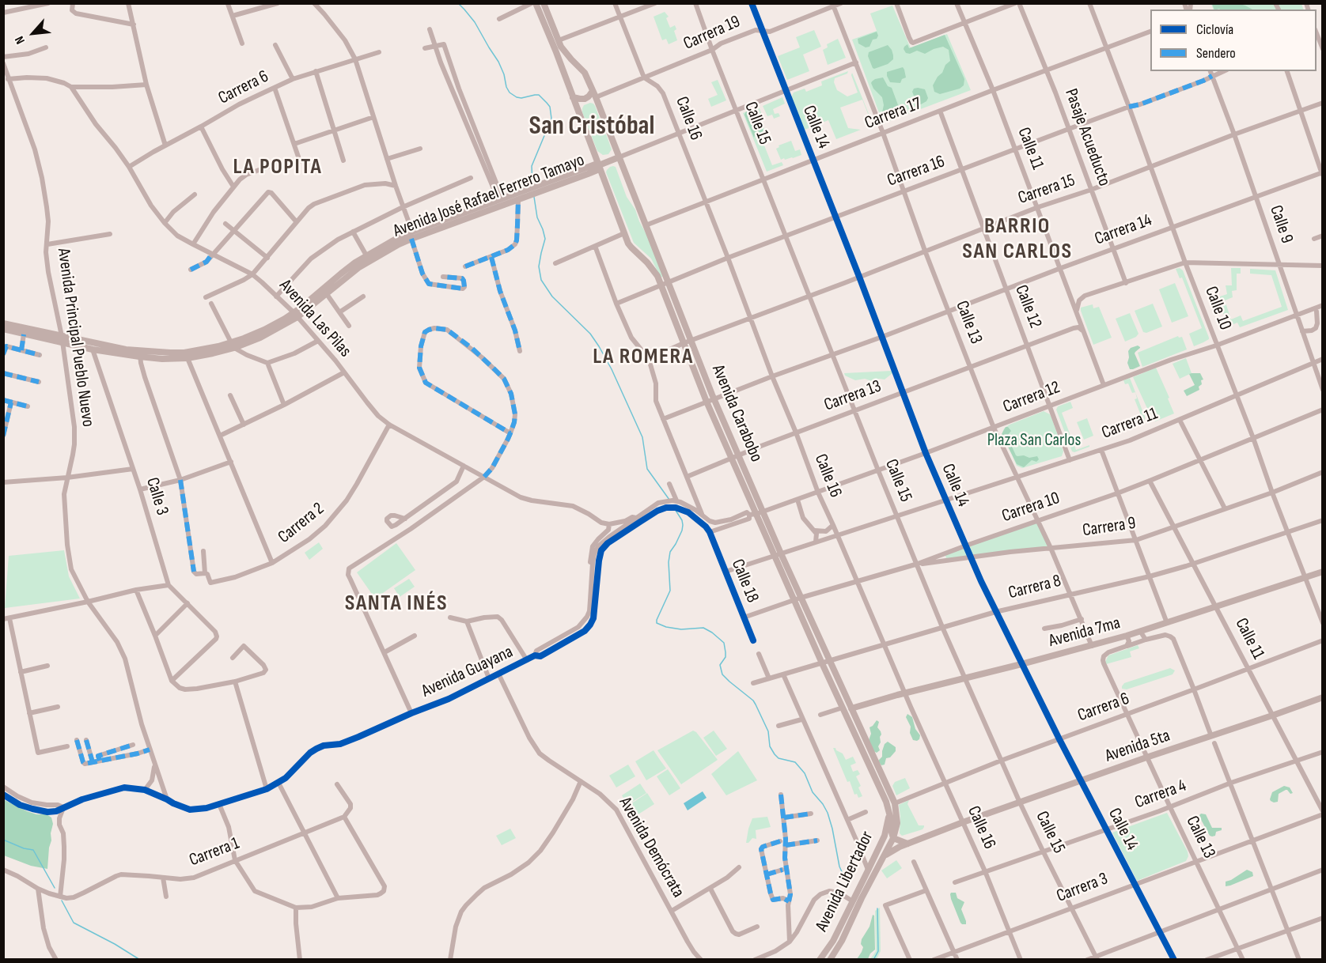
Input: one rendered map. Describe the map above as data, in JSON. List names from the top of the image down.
{
  "streets": {
    "street": [
      "Carrera 19",
      "Carrera 6",
      "Carrera 17",
      "Calle 16",
      "Calle 15",
      "Calle 14",
      "Pasaje Acueducto",
      "Calle 11",
      "Carrera 16",
      "Carrera 15",
      "Avenida José Rafael Ferrero Tamayo",
      "Calle 9",
      "Carrera 14",
      "Calle 12",
      "Calle 10",
      "Avenida Las Pilas",
      "Calle 13",
      "Avenida Principal Pueblo Nuevo",
      "Carrera 13",
      "Carrera 12",
      "Avenida Carabobo",
      "Carrera 11",
      "Calle 3",
      "Carrera 10",
      "Carrera 2",
      "Carrera 9",
      "Calle 18",
      "Carrera 8",
      "Avenida 7ma",
      "Avenida Guayana",
      "Avenida 5ta",
      "Carrera 4",
      "Avenida Demócrata",
      "Carrera 1",
      "Avenida Libertador",
      "Carrera 3"
    ]
  },
  "crossings": [
    ["Carrera 19", "Calle 16"],
    ["Carrera 19", "Calle 15"],
    ["Carrera 19", "Calle 14"],
    ["Carrera 19", "Calle 13"],
    ["Carrera 19", "Avenida Carabobo"],
    ["Carrera 6", "Calle 16"],
    ["Carrera 6", "Calle 15"],
    ["Carrera 6", "Calle 14"],
    ["Carrera 6", "Calle 11"],
    ["Carrera 6", "Avenida Las Pilas"],
    ["Carrera 6", "Calle 13"],
    ["Carrera 6", "Avenida Carabobo"],
    ["Carrera 17", "Calle 16"],
    ["Carrera 17", "Calle 15"],
    ["Carrera 17", "Calle 14"],
    ["Carrera 17", "Pasaje Acueducto"],
    ["Carrera 17", "Calle 11"],
    ["Carrera 17", "Calle 12"],
    ["Carrera 17", "Calle 10"],
    ["Carrera 17", "Calle 13"],
    ["Carrera 17", "Avenida Carabobo"],
    ["Calle 16", "Carrera 16"],
    ["Calle 16", "Carrera 15"],
    ["Calle 16", "Carrera 13"],
    ["Calle 16", "Carrera 12"],
    ["Calle 16", "Carrera 11"],
    ["Calle 16", "Carrera 10"],
    ["Calle 16", "Carrera 8"],
    ["Calle 16", "Avenida 7ma"],
    ["Calle 16", "Avenida 5ta"],
    ["Calle 16", "Carrera 4"],
    ["Calle 16", "Carrera 3"],
    ["Calle 15", "Carrera 16"],
    ["Calle 15", "Carrera 15"],
    ["Calle 15", "Carrera 14"],
    ["Calle 15", "Carrera 13"],
    ["Calle 15", "Carrera 12"],
    ["Calle 15", "Carrera 11"],
    ["Calle 15", "Carrera 10"],
    ["Calle 15", "Carrera 9"],
    ["Calle 15", "Carrera 8"],
    ["Calle 15", "Avenida 7ma"],
    ["Calle 15", "Avenida 5ta"],
    ["Calle 15", "Carrera 4"],
    ["Calle 15", "Carrera 3"],
    ["Calle 14", "Carrera 16"],
    ["Calle 14", "Carrera 15"],
    ["Calle 14", "Carrera 14"],
    ["Calle 14", "Carrera 13"],
    ["Calle 14", "Carrera 12"],
    ["Calle 14", "Carrera 11"],
    ["Calle 14", "Carrera 10"],
    ["Calle 14", "Carrera 9"],
    ["Calle 14", "Carrera 8"],
    ["Calle 14", "Avenida 7ma"],
    ["Calle 14", "Avenida 5ta"],
    ["Calle 14", "Carrera 4"],
    ["Calle 14", "Carrera 3"],
    ["Pasaje Acueducto", "Carrera 16"],
    ["Pasaje Acueducto", "Carrera 15"],
    ["Pasaje Acueducto", "Carrera 14"],
    ["Calle 11", "Carrera 16"],
    ["Calle 11", "Carrera 15"],
    ["Calle 11", "Carrera 14"],
    ["Calle 11", "Carrera 13"],
    ["Calle 11", "Carrera 12"],
    ["Calle 11", "Carrera 10"],
    ["Calle 11", "Carrera 9"],
    ["Calle 11", "Carrera 8"],
    ["Calle 11", "Avenida 7ma"],
    ["Calle 11", "Avenida 5ta"],
    ["Calle 11", "Carrera 4"],
    ["Calle 11", "Carrera 3"],
    ["Carrera 16", "Calle 9"],
    ["Carrera 16", "Calle 12"],
    ["Carrera 16", "Calle 10"],
    ["Carrera 16", "Calle 13"],
    ["Carrera 16", "Avenida Carabobo"],
    ["Carrera 15", "Calle 9"],
    ["Carrera 15", "Calle 12"],
    ["Carrera 15", "Calle 10"],
    ["Carrera 15", "Calle 13"],
    ["Carrera 15", "Avenida Carabobo"],
    ["Avenida José Rafael Ferrero Tamayo", "Avenida Las Pilas"],
    ["Avenida José Rafael Ferrero Tamayo", "Avenida Principal Pueblo Nuevo"],
    ["Avenida José Rafael Ferrero Tamayo", "Avenida Carabobo"],
    ["Avenida José Rafael Ferrero Tamayo", "Calle 3"],
    ["Calle 9", "Carrera 14"],
    ["Calle 9", "Carrera 12"],
    ["Calle 9", "Carrera 11"],
    ["Carrera 14", "Calle 12"],
    ["Carrera 14", "Calle 10"],
    ["Carrera 14", "Calle 13"],
    ["Calle 12", "Carrera 13"],
    ["Calle 12", "Carrera 12"],
    ["Calle 12", "Carrera 11"],
    ["Calle 10", "Carrera 12"],
    ["Calle 10", "Carrera 11"],
    ["Calle 10", "Carrera 10"],
    ["Calle 10", "Carrera 9"],
    ["Calle 10", "Carrera 8"],
    ["Calle 10", "Avenida 7ma"],
    ["Avenida Las Pilas", "Carrera 2"],
    ["Calle 13", "Carrera 13"],
    ["Calle 13", "Carrera 12"],
    ["Calle 13", "Carrera 11"],
    ["Calle 13", "Carrera 10"],
    ["Calle 13", "Carrera 9"],
    ["Calle 13", "Carrera 8"],
    ["Calle 13", "Avenida 7ma"],
    ["Calle 13", "Avenida 5ta"],
    ["Calle 13", "Carrera 4"],
    ["Calle 13", "Carrera 3"],
    ["Avenida Principal Pueblo Nuevo", "Avenida Guayana"],
    ["Carrera 13", "Avenida Carabobo"],
    ["Carrera 12", "Avenida Carabobo"],
    ["Carrera 12", "Calle 18"],
    ["Carrera 12", "Avenida Guayana"],
    ["Avenida Carabobo", "Carrera 11"],
    ["Avenida Carabobo", "Carrera 10"],
    ["Avenida Carabobo", "Carrera 8"],
    ["Avenida Carabobo", "Avenida 7ma"],
    ["Avenida Carabobo", "Avenida Libertador"],
    ["Carrera 11", "Calle 18"],
    ["Carrera 10", "Carrera 9"],
    ["Carrera 10", "Calle 18"],
    ["Calle 18", "Avenida Guayana"],
    ["Avenida Guayana", "Avenida Demócrata"],
    ["Avenida 5ta", "Avenida Libertador"]
  ],
  "districts": [
    "San Cristóbal",
    "LA POPITA",
    "BARRIO SAN CARLOS",
    "LA ROMERA",
    "SANTA INÉS"
  ],
  "parks": ["Plaza San Carlos"],
  "legend": ["Ciclovía", "Sendero"],
  "north": "bottom left"
}
